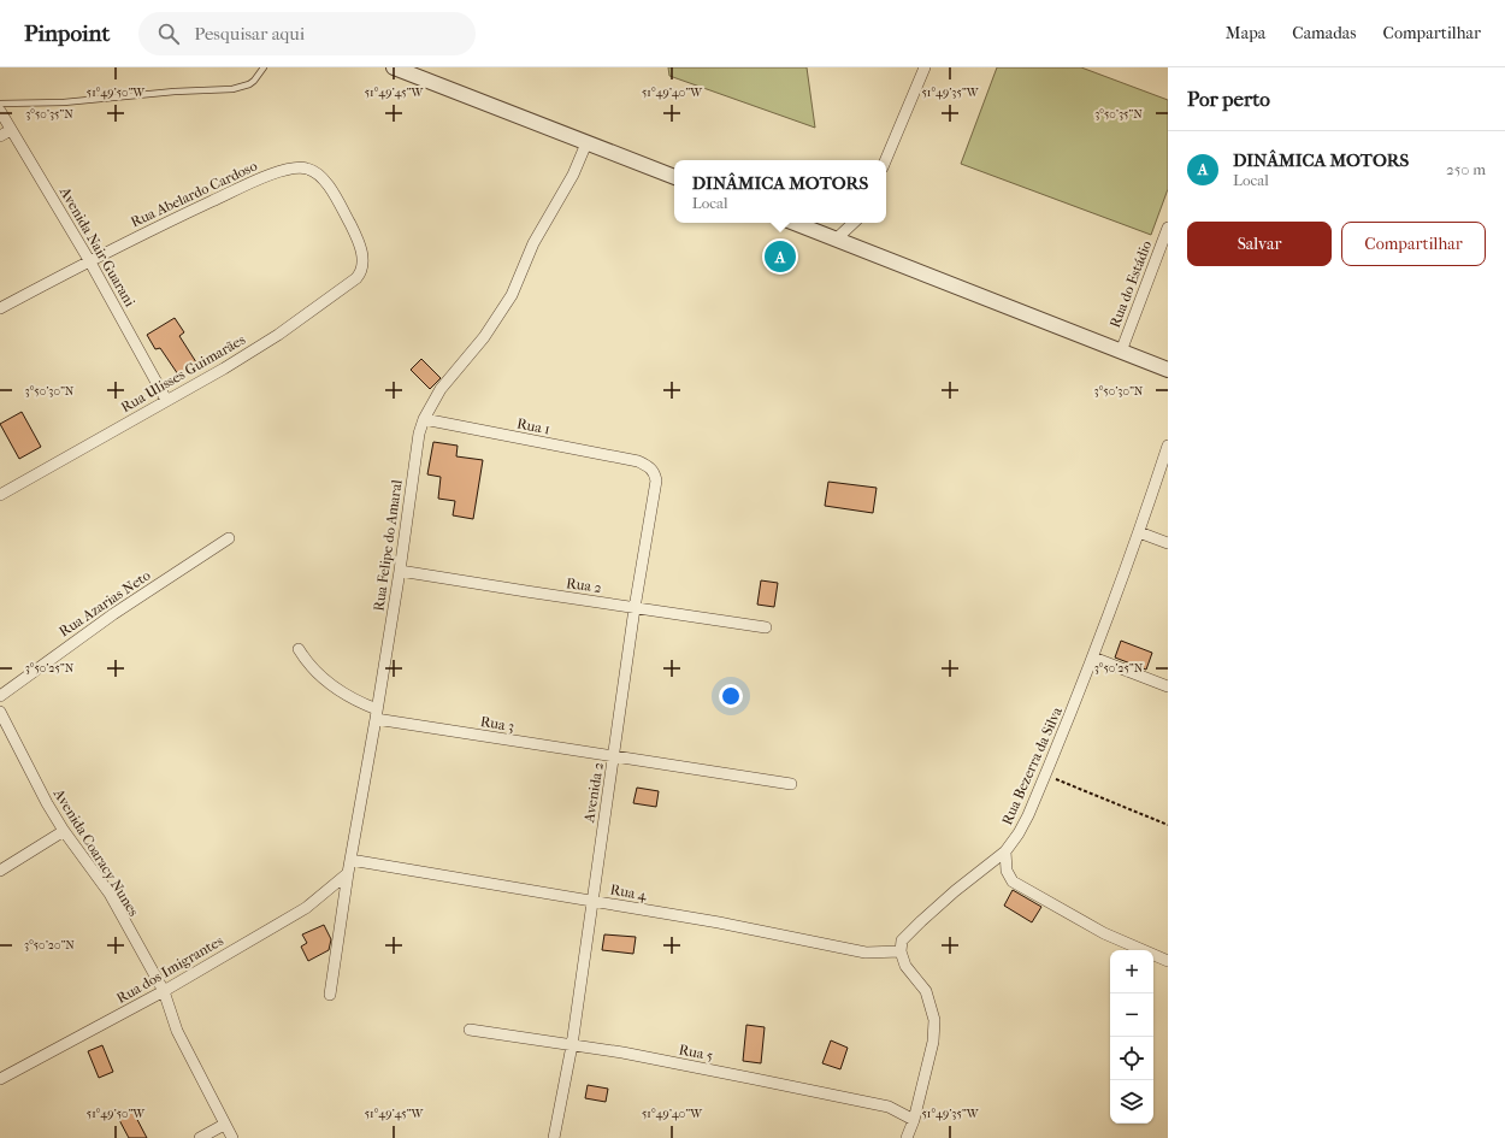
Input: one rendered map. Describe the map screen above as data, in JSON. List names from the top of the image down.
{
  "streets": {
    "street": [
      "Rua Abelardo Cardoso",
      "Avenida Nair Guarani",
      "Rua do Estádio",
      "Rua Ulisses Guimarães",
      "Rua 1",
      "Rua Felipe do Amaral",
      "Rua 2",
      "Rua Azarias Neto",
      "Rua 3",
      "Rua Bezerra da Silva",
      "Avenida 2",
      "Avenida Coaracy Nunes",
      "Rua 4",
      "Rua dos Imigrantes",
      "Rua 5"
    ]
  },
  "crossings": [
    ["Rua Abelardo Cardoso", "Avenida Nair Guarani"],
    ["Rua Abelardo Cardoso", "Rua Ulisses Guimarães"],
    ["Avenida Nair Guarani", "Rua Ulisses Guimarães"],
    ["Rua 1", "Rua Felipe do Amaral"],
    ["Rua 1", "Avenida 2"],
    ["Rua Felipe do Amaral", "Rua 2"],
    ["Rua Felipe do Amaral", "Rua 3"],
    ["Rua Felipe do Amaral", "Rua 4"],
    ["Rua Felipe do Amaral", "Rua dos Imigrantes"],
    ["Rua 2", "Avenida 2"],
    ["Rua 3", "Avenida 2"],
    ["Rua Bezerra da Silva", "Rua 4"],
    ["Avenida 2", "Rua 4"],
    ["Avenida 2", "Rua 5"],
    ["Avenida Coaracy Nunes", "Rua dos Imigrantes"]
  ],
  "page": {
    "header": "Pinpoint",
    "search": "Pesquisar aqui",
    "nav": ["Mapa", "Camadas", "Compartilhar"],
    "heading": "Por perto",
    "list": [
      {
        "mark": "A",
        "name": "DINÂMICA MOTORS",
        "note": "Local",
        "value": "250 m"
      }
    ],
    "popup": ["DINÂMICA MOTORS", "Local"],
    "buttons": ["Salvar", "Compartilhar"],
    "pins": "A",
    "map_buttons": ["+", "−"]
  },
  "coordinates": [
    "51°49'50\"W",
    "51°49'45\"W",
    "51°49'40\"W",
    "51°49'35\"W",
    "3°50'35\"N",
    "3°50'30\"N",
    "3°50'25\"N",
    "3°50'20\"N"
  ]
}
